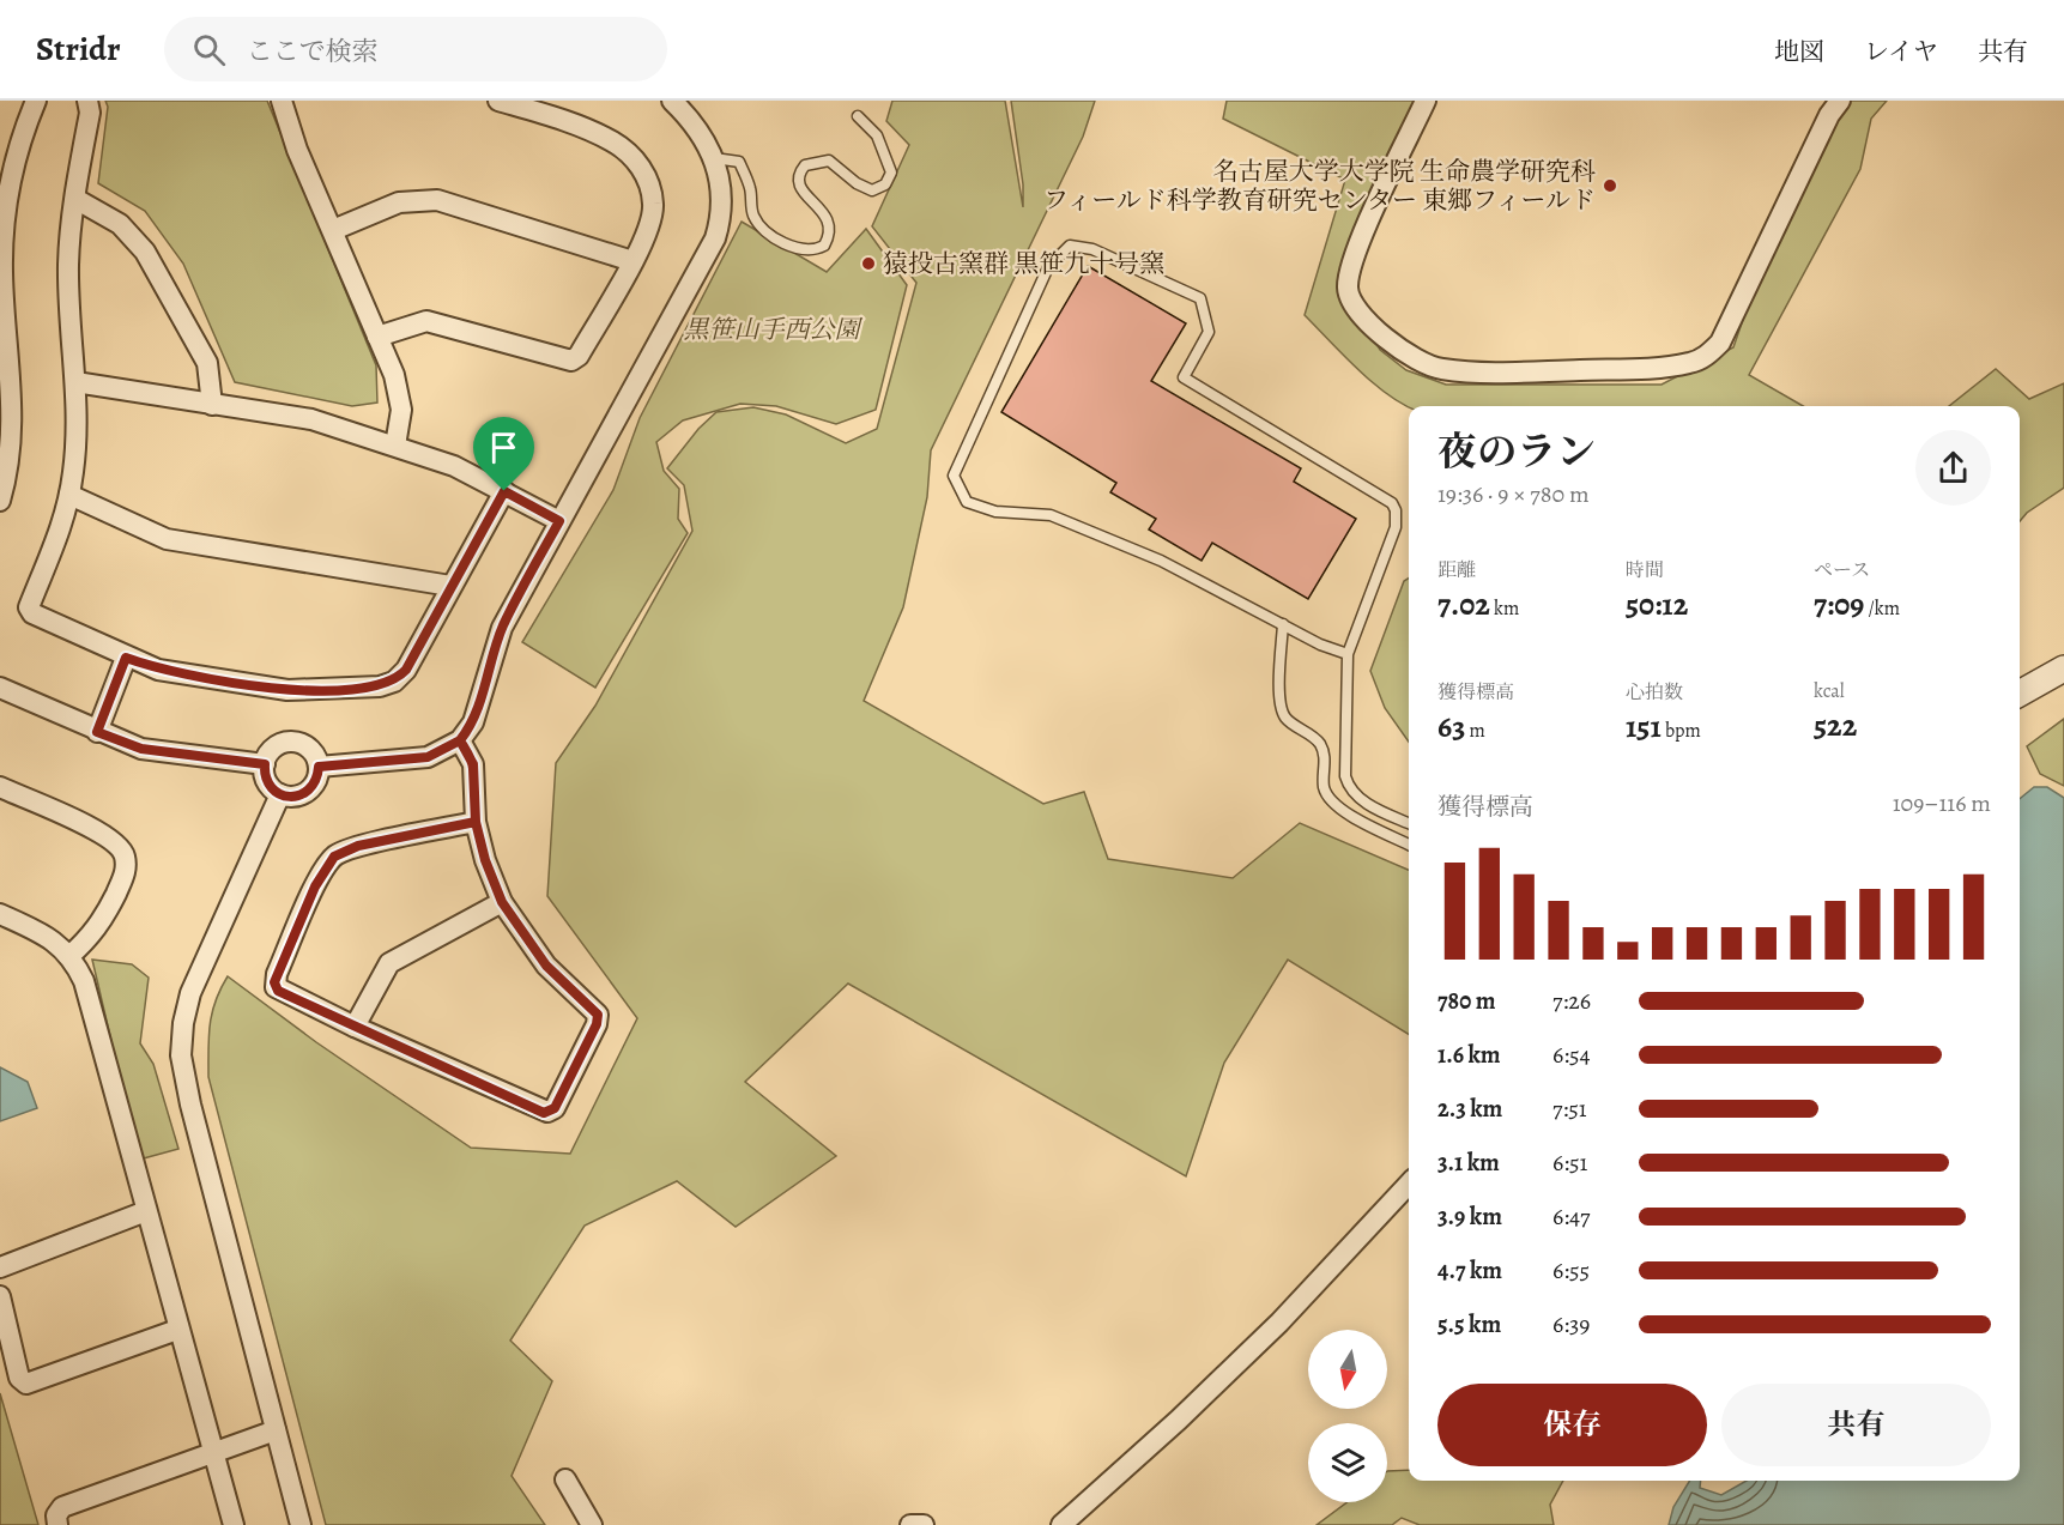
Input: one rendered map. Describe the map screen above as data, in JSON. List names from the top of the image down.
{
  "parks": ["黒笹山手西公園"],
  "places": ["名古屋大学大学院 生命農学研究科 フィールド科学教育研究センター 東郷フィールド", "猿投古窯群 黒笹九十号窯"],
  "north": "bottom",
  "page": {
    "header": "Stridr",
    "search": "ここで検索",
    "nav": ["地図", "レイヤ", "共有"],
    "heading": ["夜のラン", "19:36 · 9 × 780 m"],
    "stats": [
      ["距離", "7.02 km"],
      ["時間", "50:12"],
      ["ペース", "7:09 /km"],
      ["獲得標高", "63 m"],
      ["心拍数", "151 bpm"],
      ["kcal", "522"]
    ],
    "chart": ["獲得標高", "109–116 m"],
    "list": [
      {
        "name": "780 m",
        "note": "7:26"
      },
      {
        "name": "1.6 km",
        "note": "6:54"
      },
      {
        "name": "2.3 km",
        "note": "7:51"
      },
      {
        "name": "3.1 km",
        "note": "6:51"
      },
      {
        "name": "3.9 km",
        "note": "6:47"
      },
      {
        "name": "4.7 km",
        "note": "6:55"
      },
      {
        "name": "5.5 km",
        "note": "6:39"
      }
    ],
    "buttons": ["保存", "共有"]
  }
}
